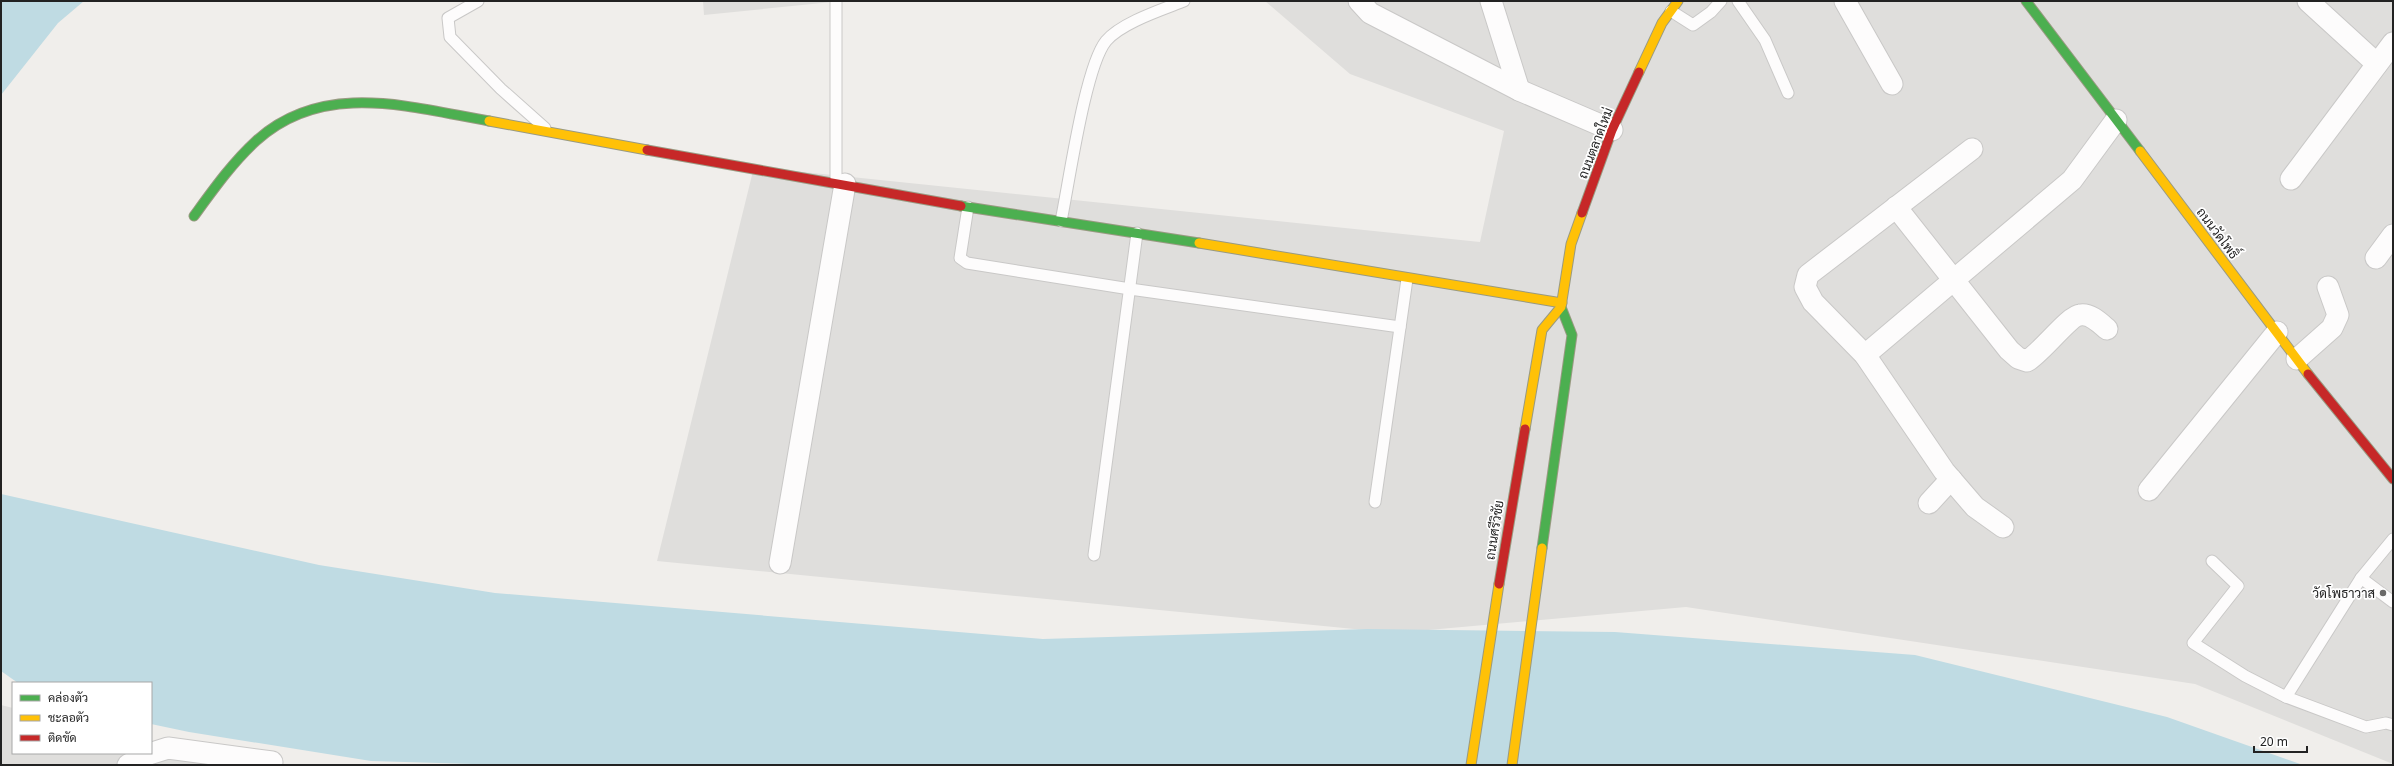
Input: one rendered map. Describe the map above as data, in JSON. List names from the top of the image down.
{
  "streets": {
    "street": ["ถนนตลาดใหม่", "ถนนวัดโพธิ์", "ถนนศรีวิชัย"]
  },
  "crossings": [
    ["ถนนตลาดใหม่", "ถนนศรีวิชัย"]
  ],
  "places": ["วัดโพธาวาส"],
  "legend": ["คล่องตัว", "ชะลอตัว", "ติดขัด"],
  "scale_bar": "20 m"
}
